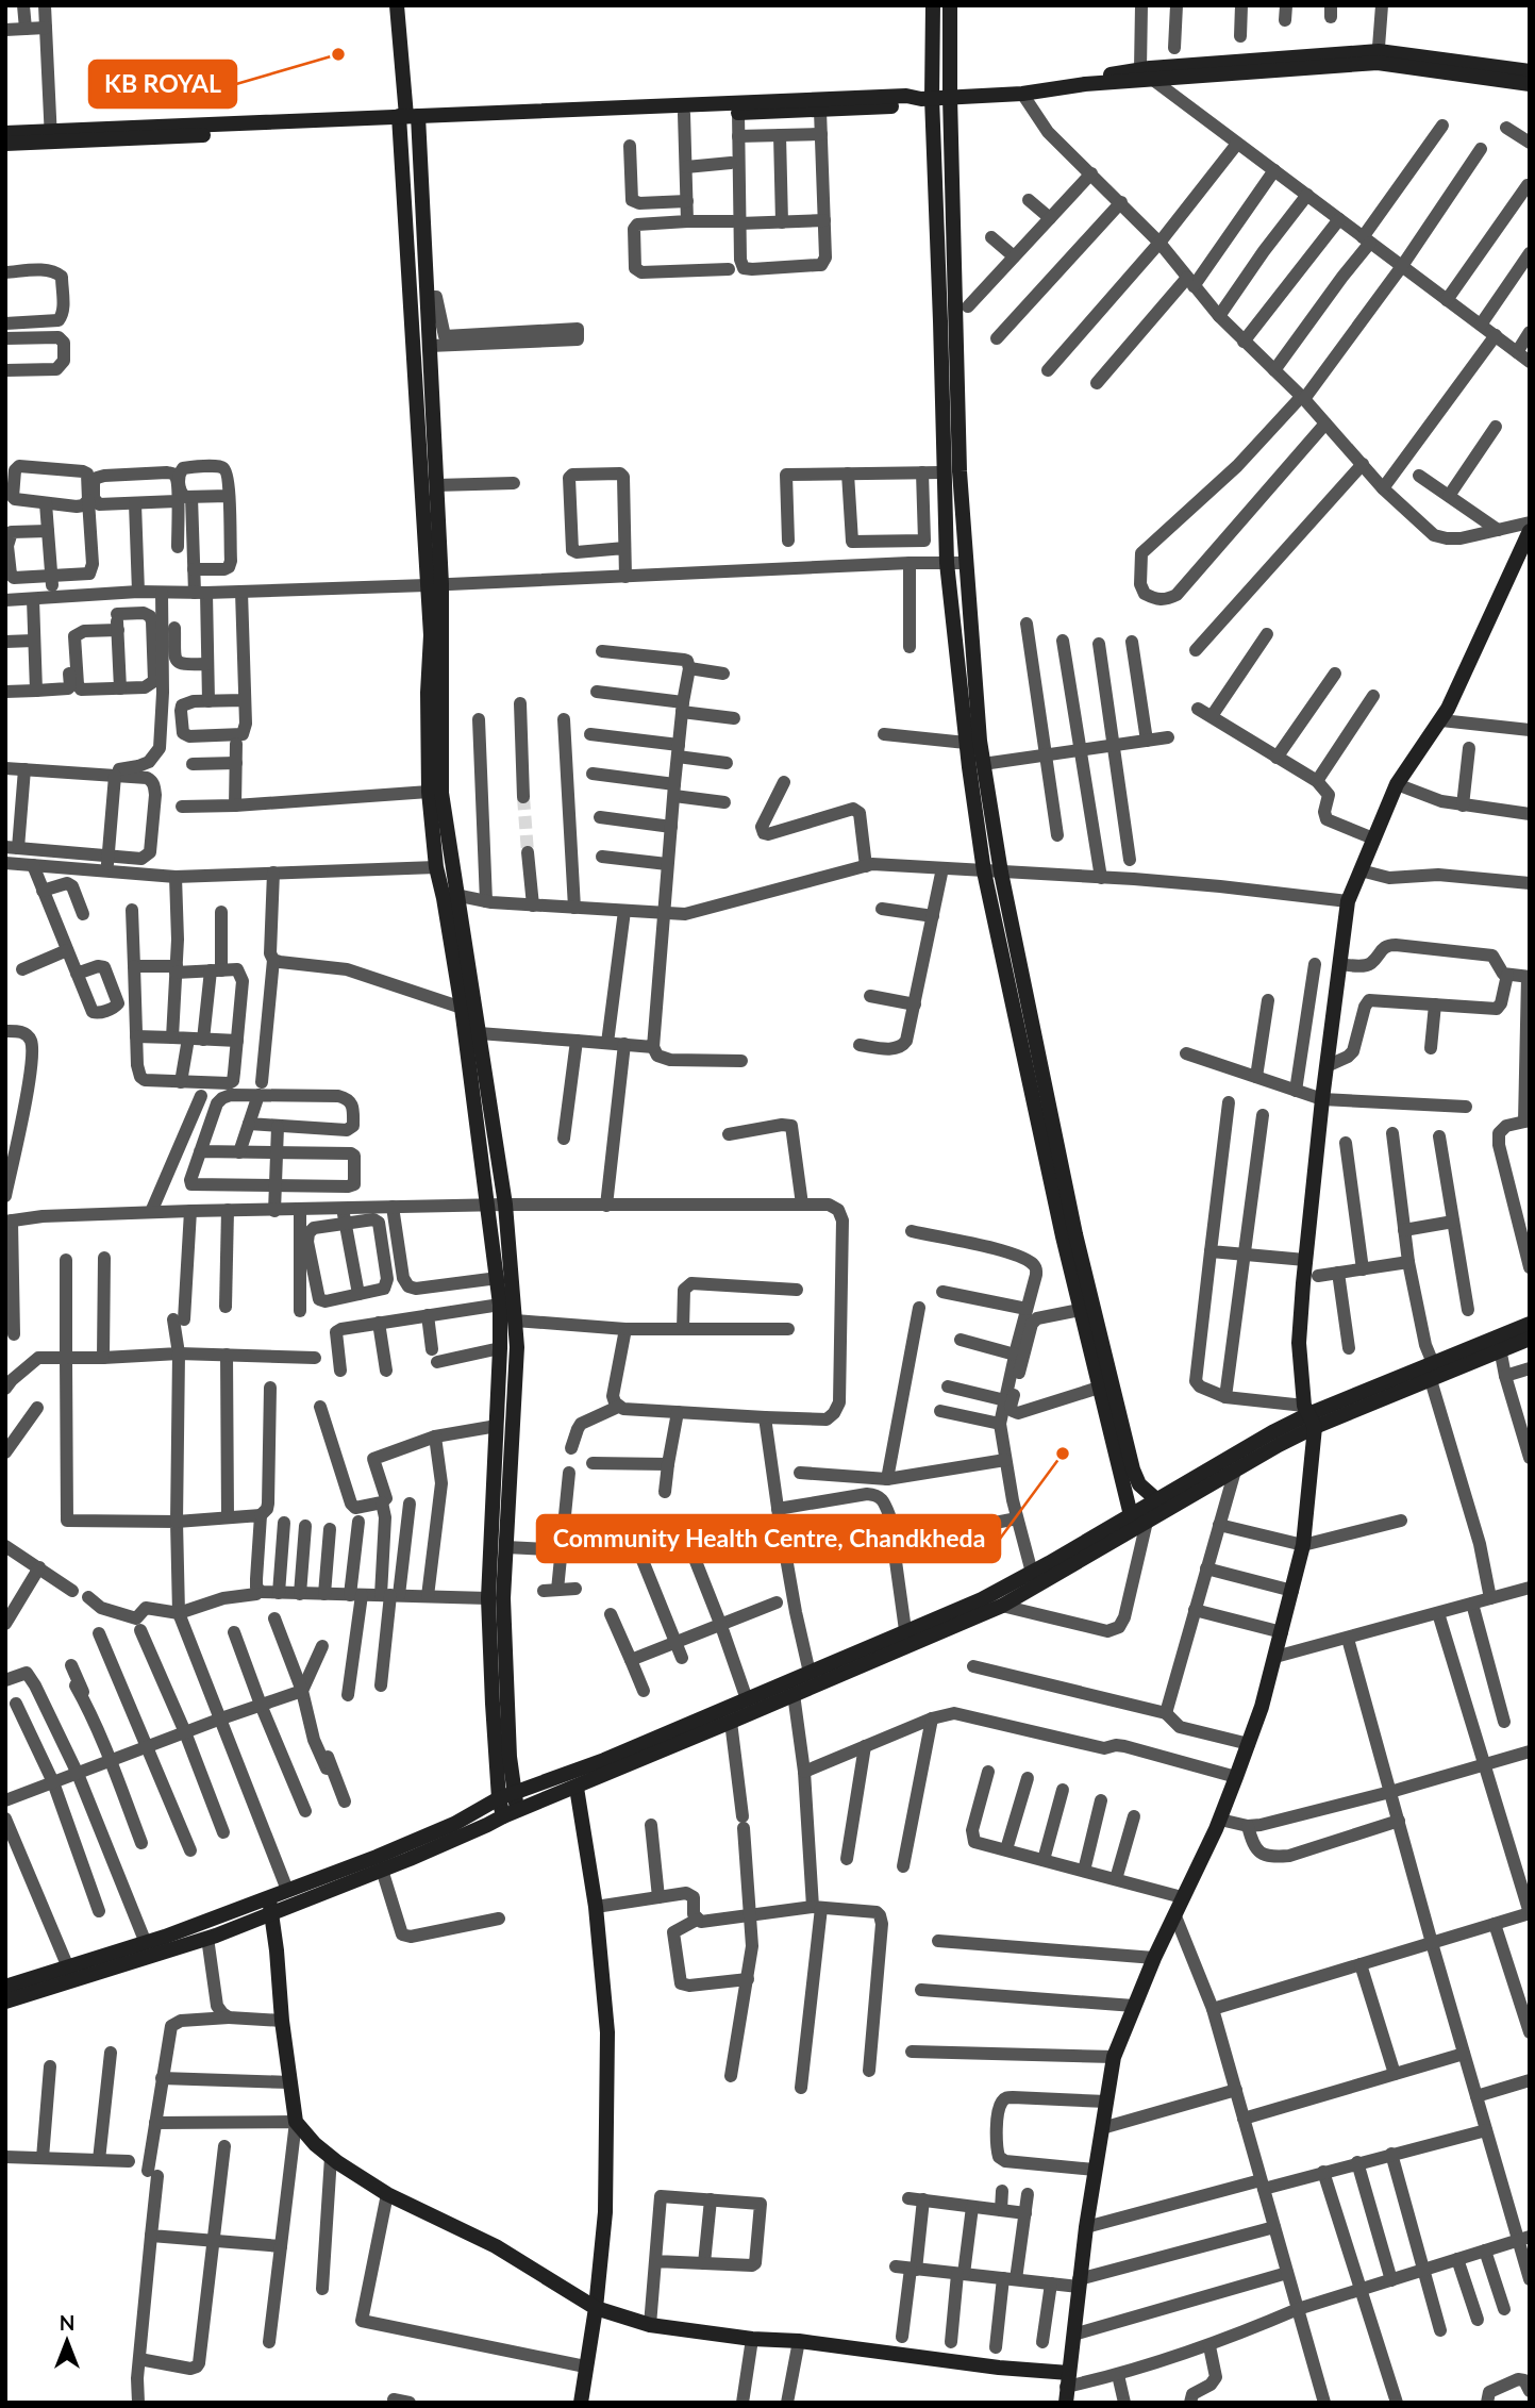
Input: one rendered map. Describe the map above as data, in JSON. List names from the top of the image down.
{
  "places": ["KB ROYAL", "Community Health Centre, Chandkheda"],
  "north": "top"
}
